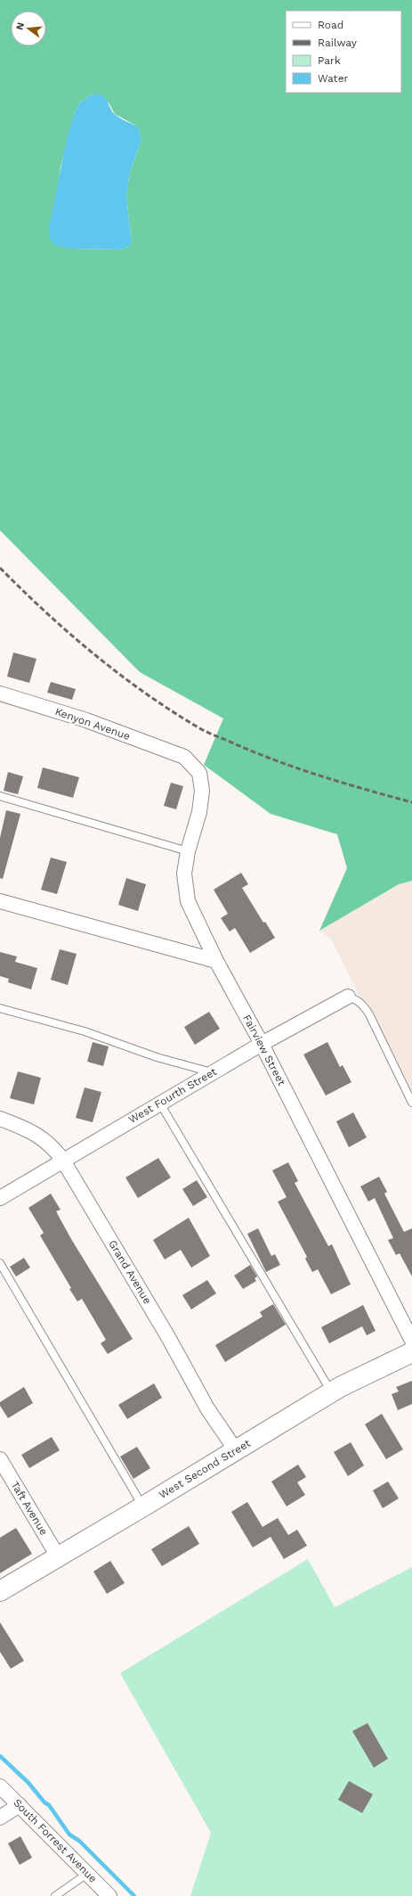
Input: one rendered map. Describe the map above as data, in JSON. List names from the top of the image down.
{
  "streets": {
    "main road": ["West Second Street"],
    "street": [
      "Kenyon Avenue",
      "Fairview Street",
      "West Fourth Street",
      "Grand Avenue",
      "Taft Avenue",
      "South Forrest Avenue"
    ]
  },
  "crossings": [
    ["Kenyon Avenue", "Fairview Street"],
    ["Fairview Street", "West Fourth Street"],
    ["West Fourth Street", "Grand Avenue"],
    ["Grand Avenue", "West Second Street"],
    ["West Second Street", "Taft Avenue"]
  ],
  "legend": [
    "Road",
    "Railway",
    "Park",
    "Water"
  ],
  "north": "left"
}
